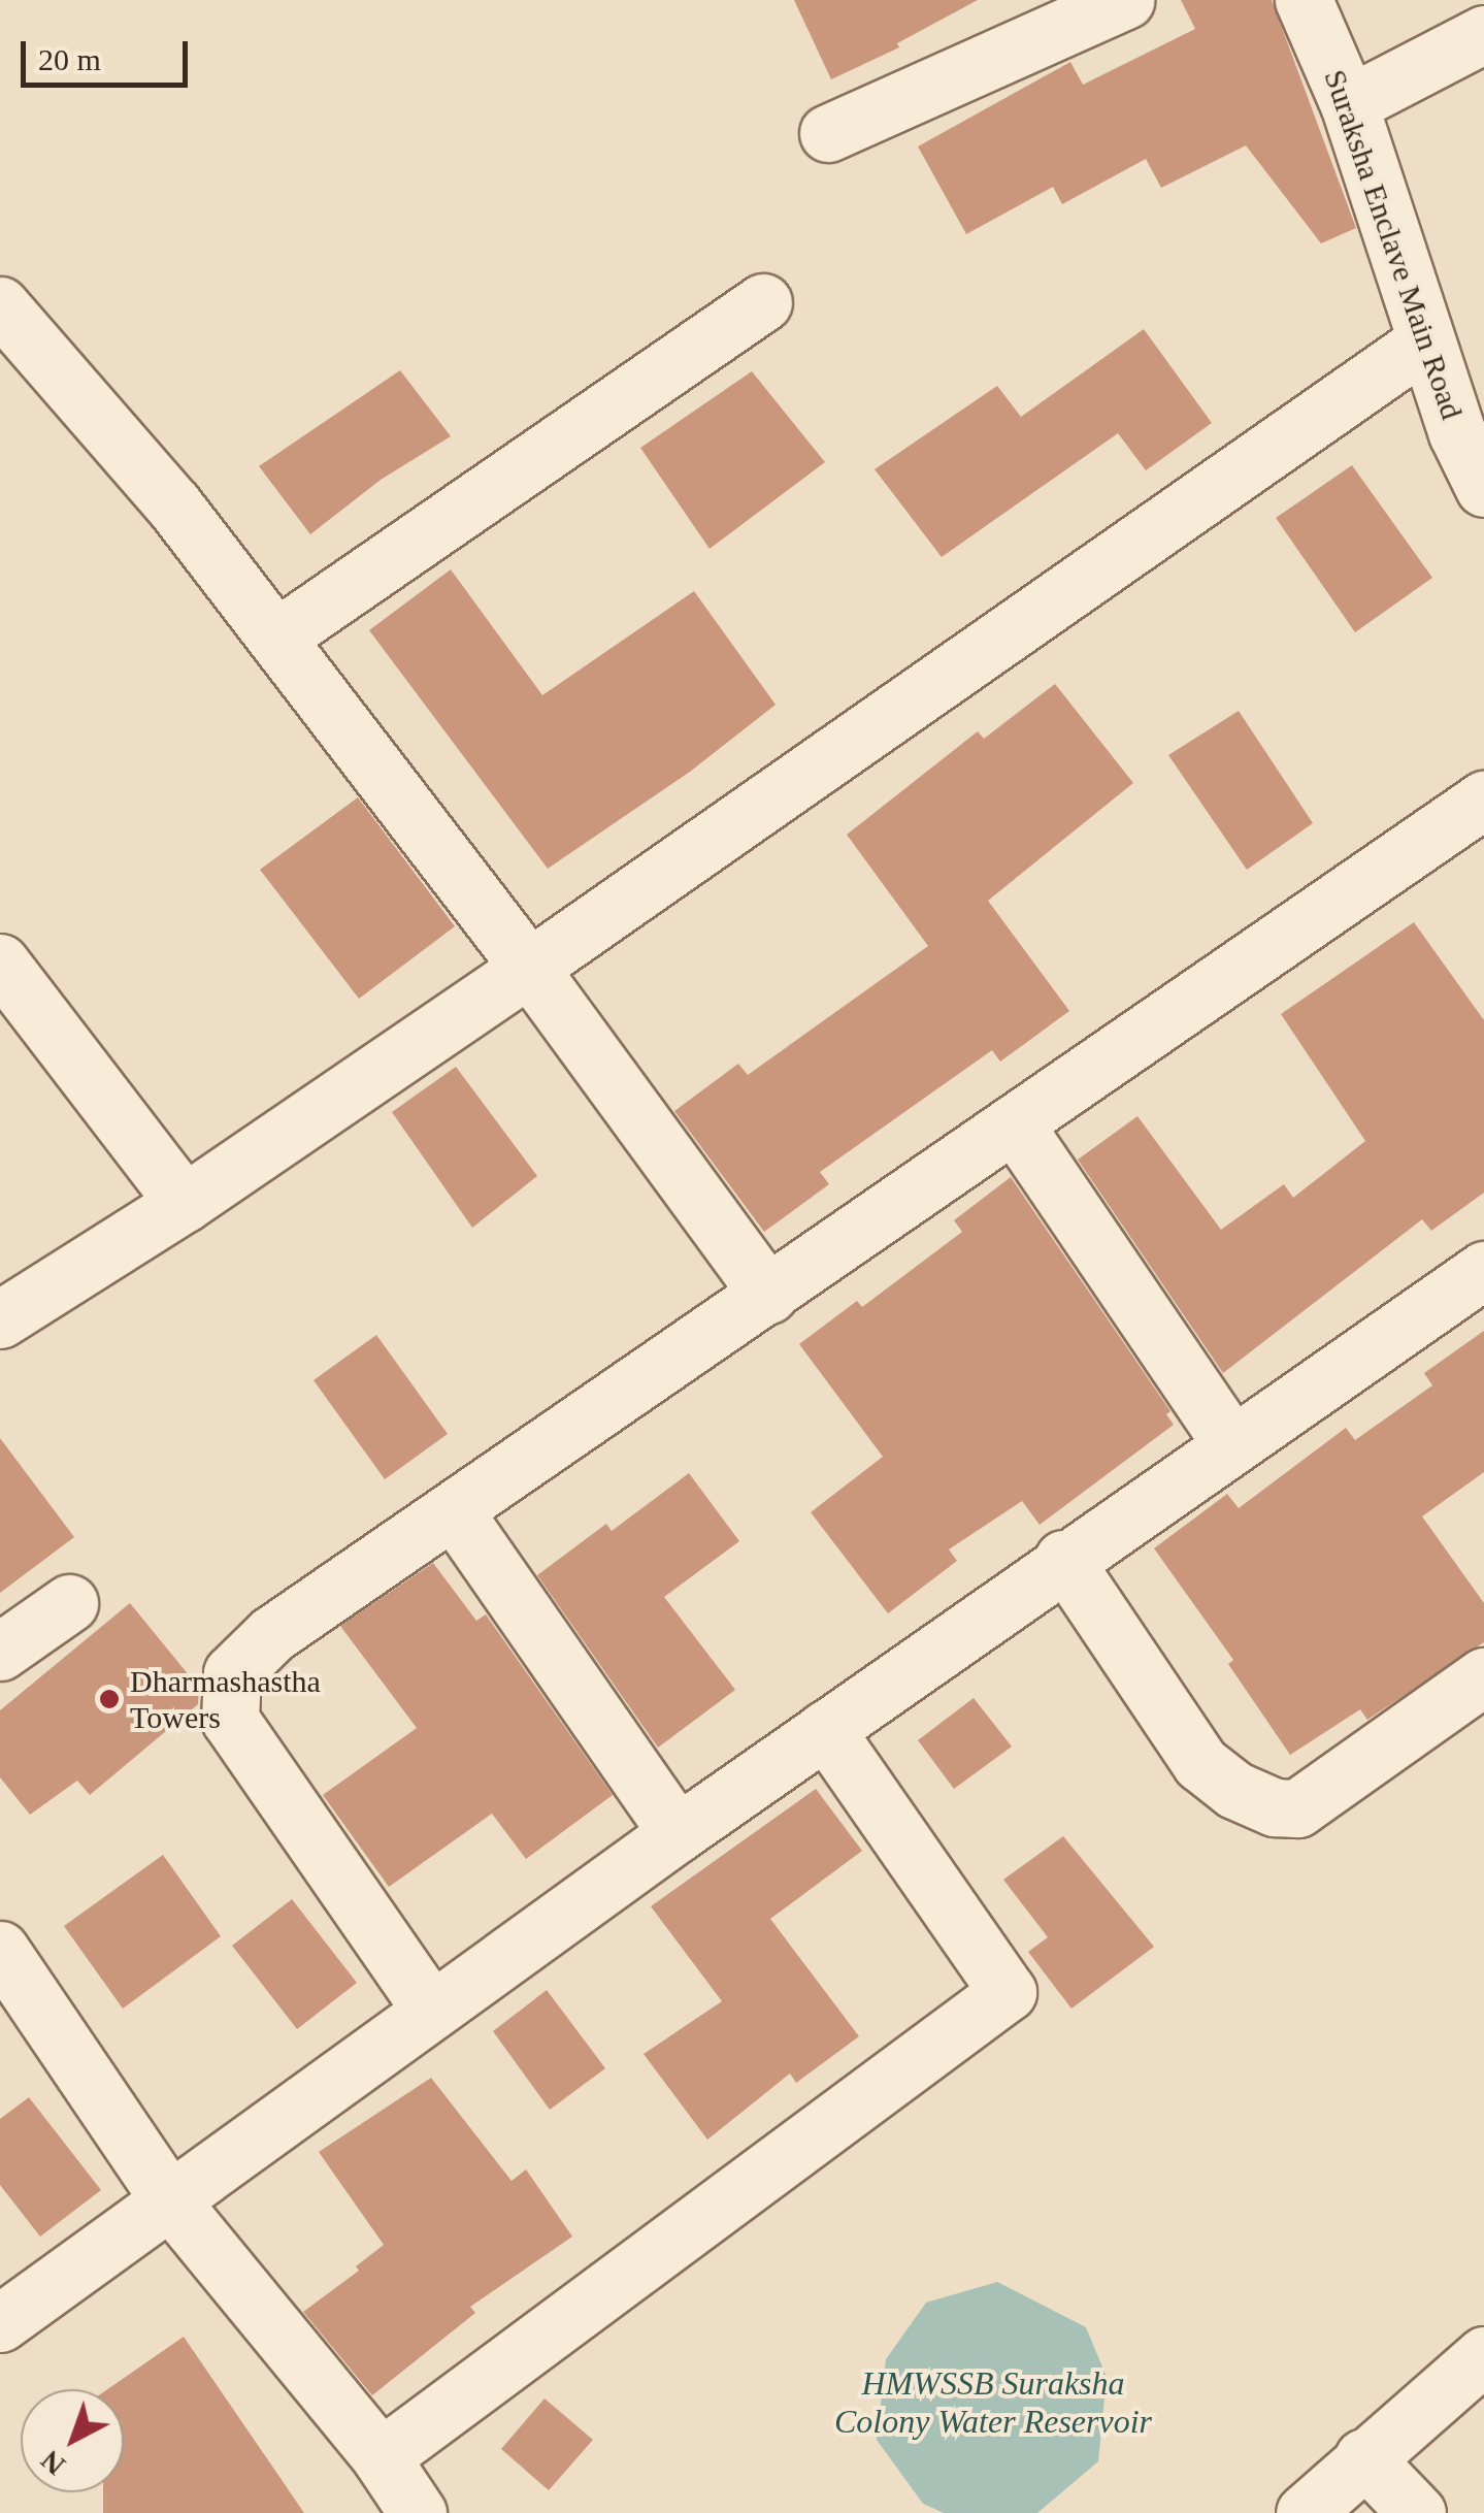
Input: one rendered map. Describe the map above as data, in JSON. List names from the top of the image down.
{
  "streets": {
    "street": ["Suraksha Enclave Main Road"]
  },
  "water": ["HMWSSB Suraksha Colony Water Reservoir"],
  "places": ["Dharmashastha Towers"],
  "scale_bar": "20 m",
  "north": "bottom left"
}
